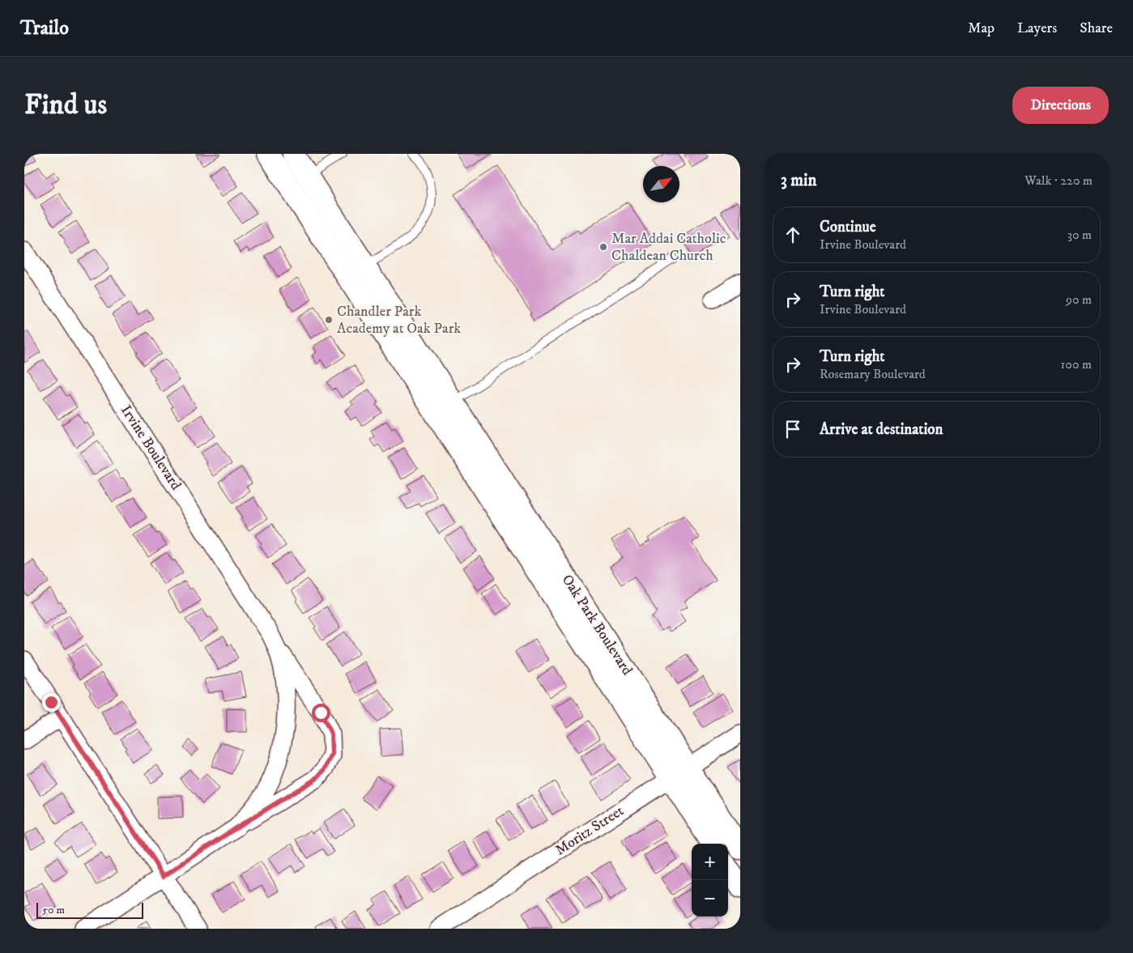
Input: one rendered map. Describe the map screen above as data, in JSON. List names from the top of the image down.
{
  "streets": {
    "street": ["Irvine Boulevard", "Oak Park Boulevard", "Moritz Street"]
  },
  "crossings": [
    ["Oak Park Boulevard", "Moritz Street"]
  ],
  "places": ["Mar Addai Catholic Chaldean Church", "Chandler Park Academy at Oak Park"],
  "scale_bar": "50 m",
  "north": "top right",
  "page": {
    "header": "Trailo",
    "nav": ["Map", "Layers", "Share"],
    "buttons": "Directions",
    "title": "Find us",
    "heading": ["3 min", "Walk · 220 m"],
    "list": [
      ["Continue", "Irvine Boulevard", "30 m"],
      ["Turn right", "Irvine Boulevard", "90 m"],
      ["Turn right", "Rosemary Boulevard", "100 m"],
      "Arrive at destination"
    ],
    "map_buttons": ["+", "−"],
    "scale": "50 m"
  }
}
